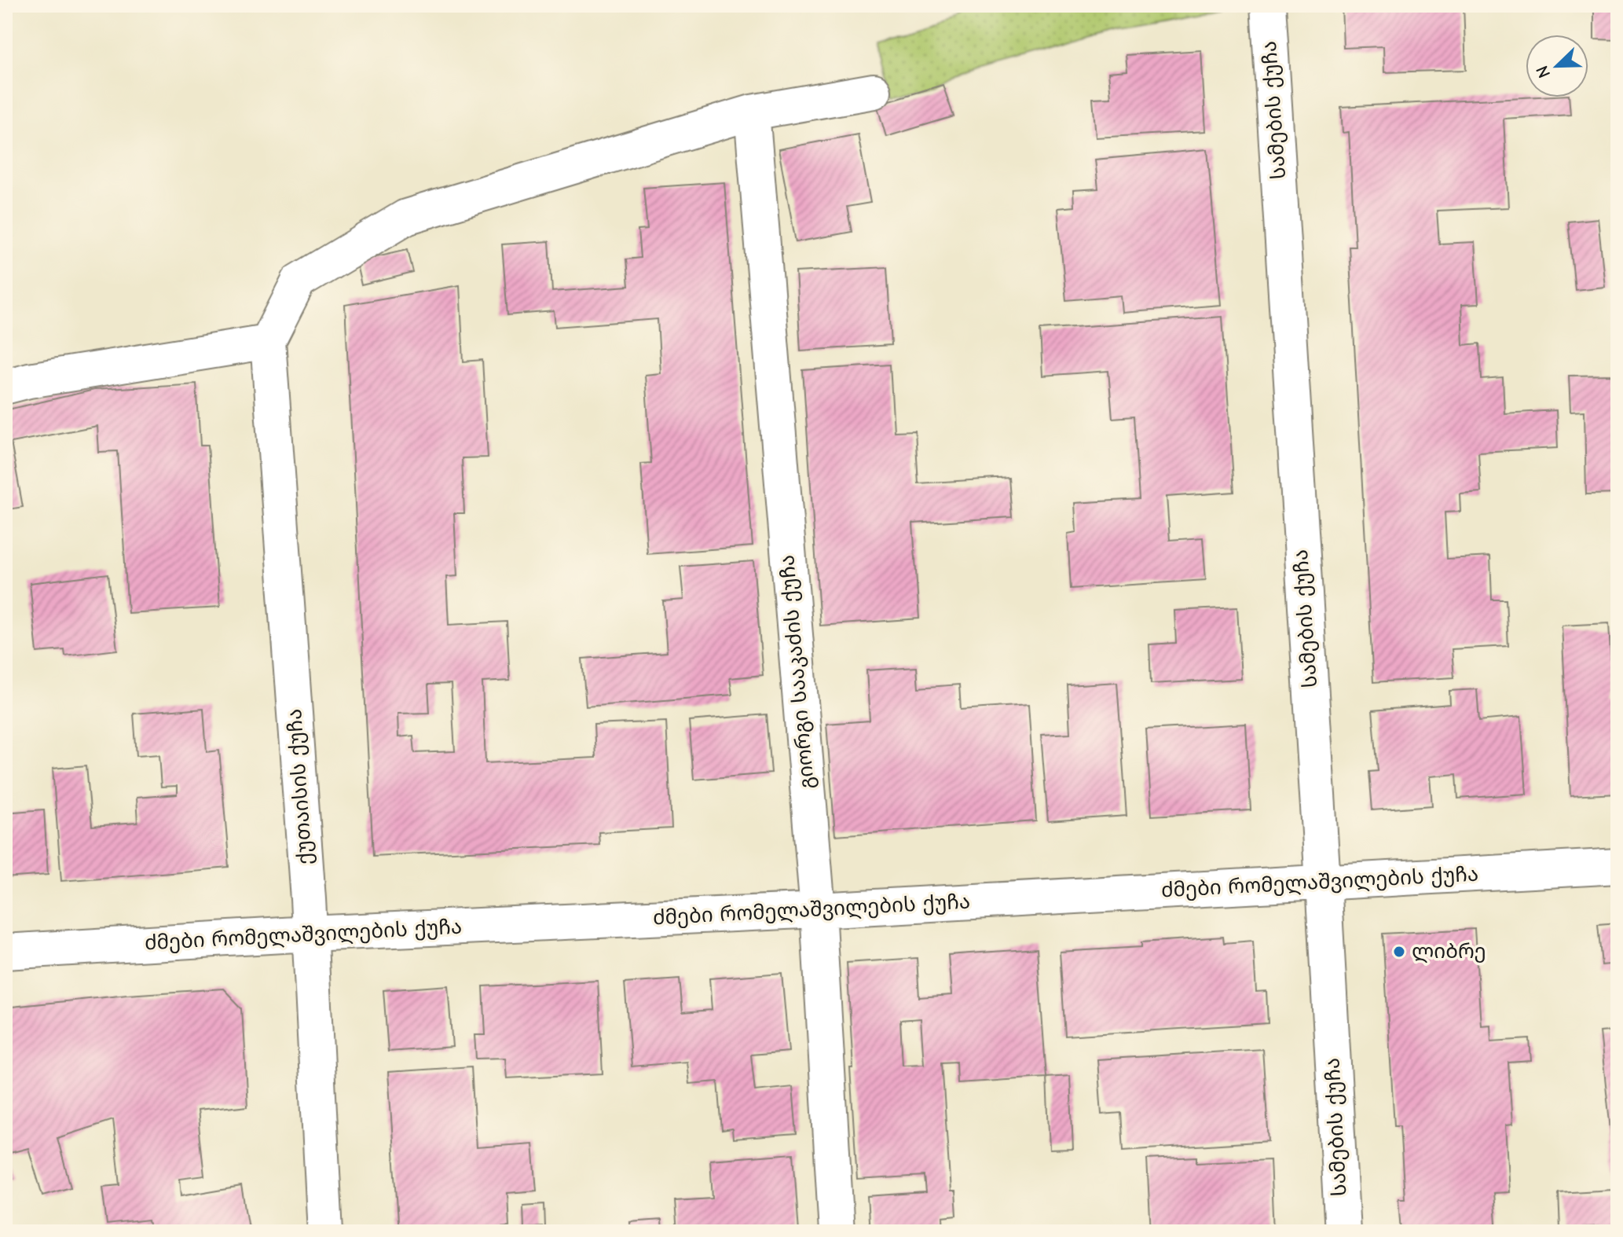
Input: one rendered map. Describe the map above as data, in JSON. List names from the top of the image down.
{
  "streets": {
    "street": [
      "სამების ქუჩა",
      "გიორგი სააკაძის ქუჩა",
      "ქუთაისის ქუჩა",
      "ძმები რომელაშვილების ქუჩა"
    ]
  },
  "crossings": [
    ["სამების ქუჩა", "ძმები რომელაშვილების ქუჩა"],
    ["გიორგი სააკაძის ქუჩა", "ძმები რომელაშვილების ქუჩა"],
    ["ქუთაისის ქუჩა", "ძმები რომელაშვილების ქუჩა"]
  ],
  "places": ["ლიბრე"],
  "north": "bottom left"
}
